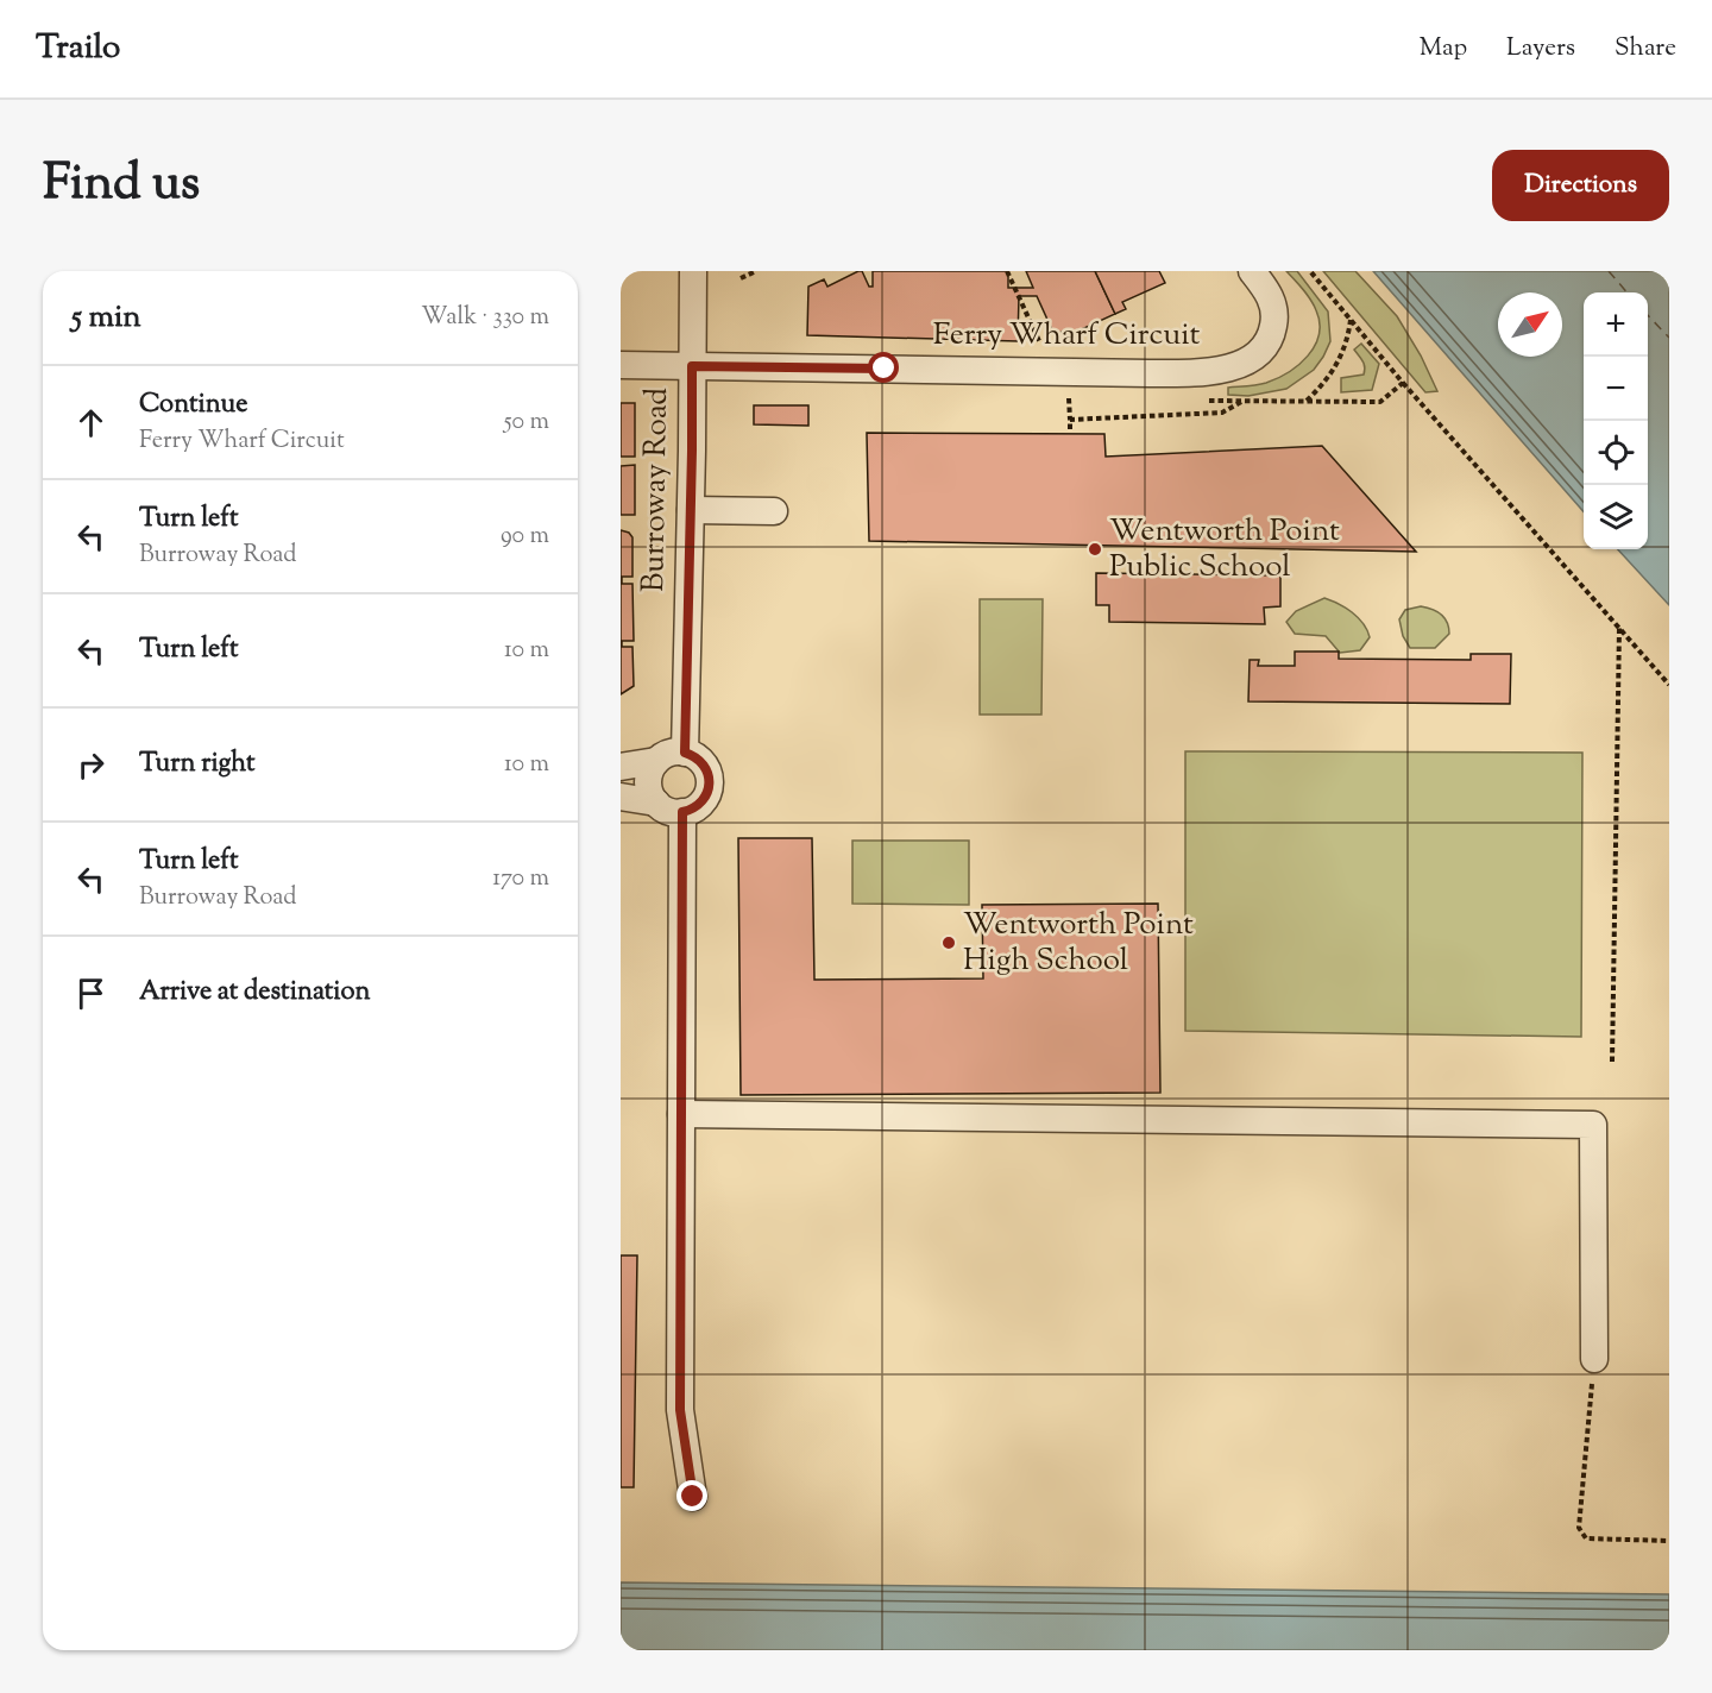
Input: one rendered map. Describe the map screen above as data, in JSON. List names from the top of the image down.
{
  "streets": {
    "street": ["Ferry Wharf Circuit", "Burroway Road"]
  },
  "crossings": [
    ["Ferry Wharf Circuit", "Burroway Road"]
  ],
  "places": ["Wentworth Point Public School", "Wentworth Point High School"],
  "north": "top right",
  "page": {
    "header": "Trailo",
    "nav": ["Map", "Layers", "Share"],
    "title": "Find us",
    "buttons": "Directions",
    "heading": ["5 min", "Walk · 330 m"],
    "map_buttons": ["+", "−"],
    "list": [
      ["Continue", "Ferry Wharf Circuit", "50 m"],
      ["Turn left", "Burroway Road", "90 m"],
      ["Turn left", "10 m"],
      ["Turn right", "10 m"],
      ["Turn left", "Burroway Road", "170 m"],
      "Arrive at destination"
    ]
  }
}
